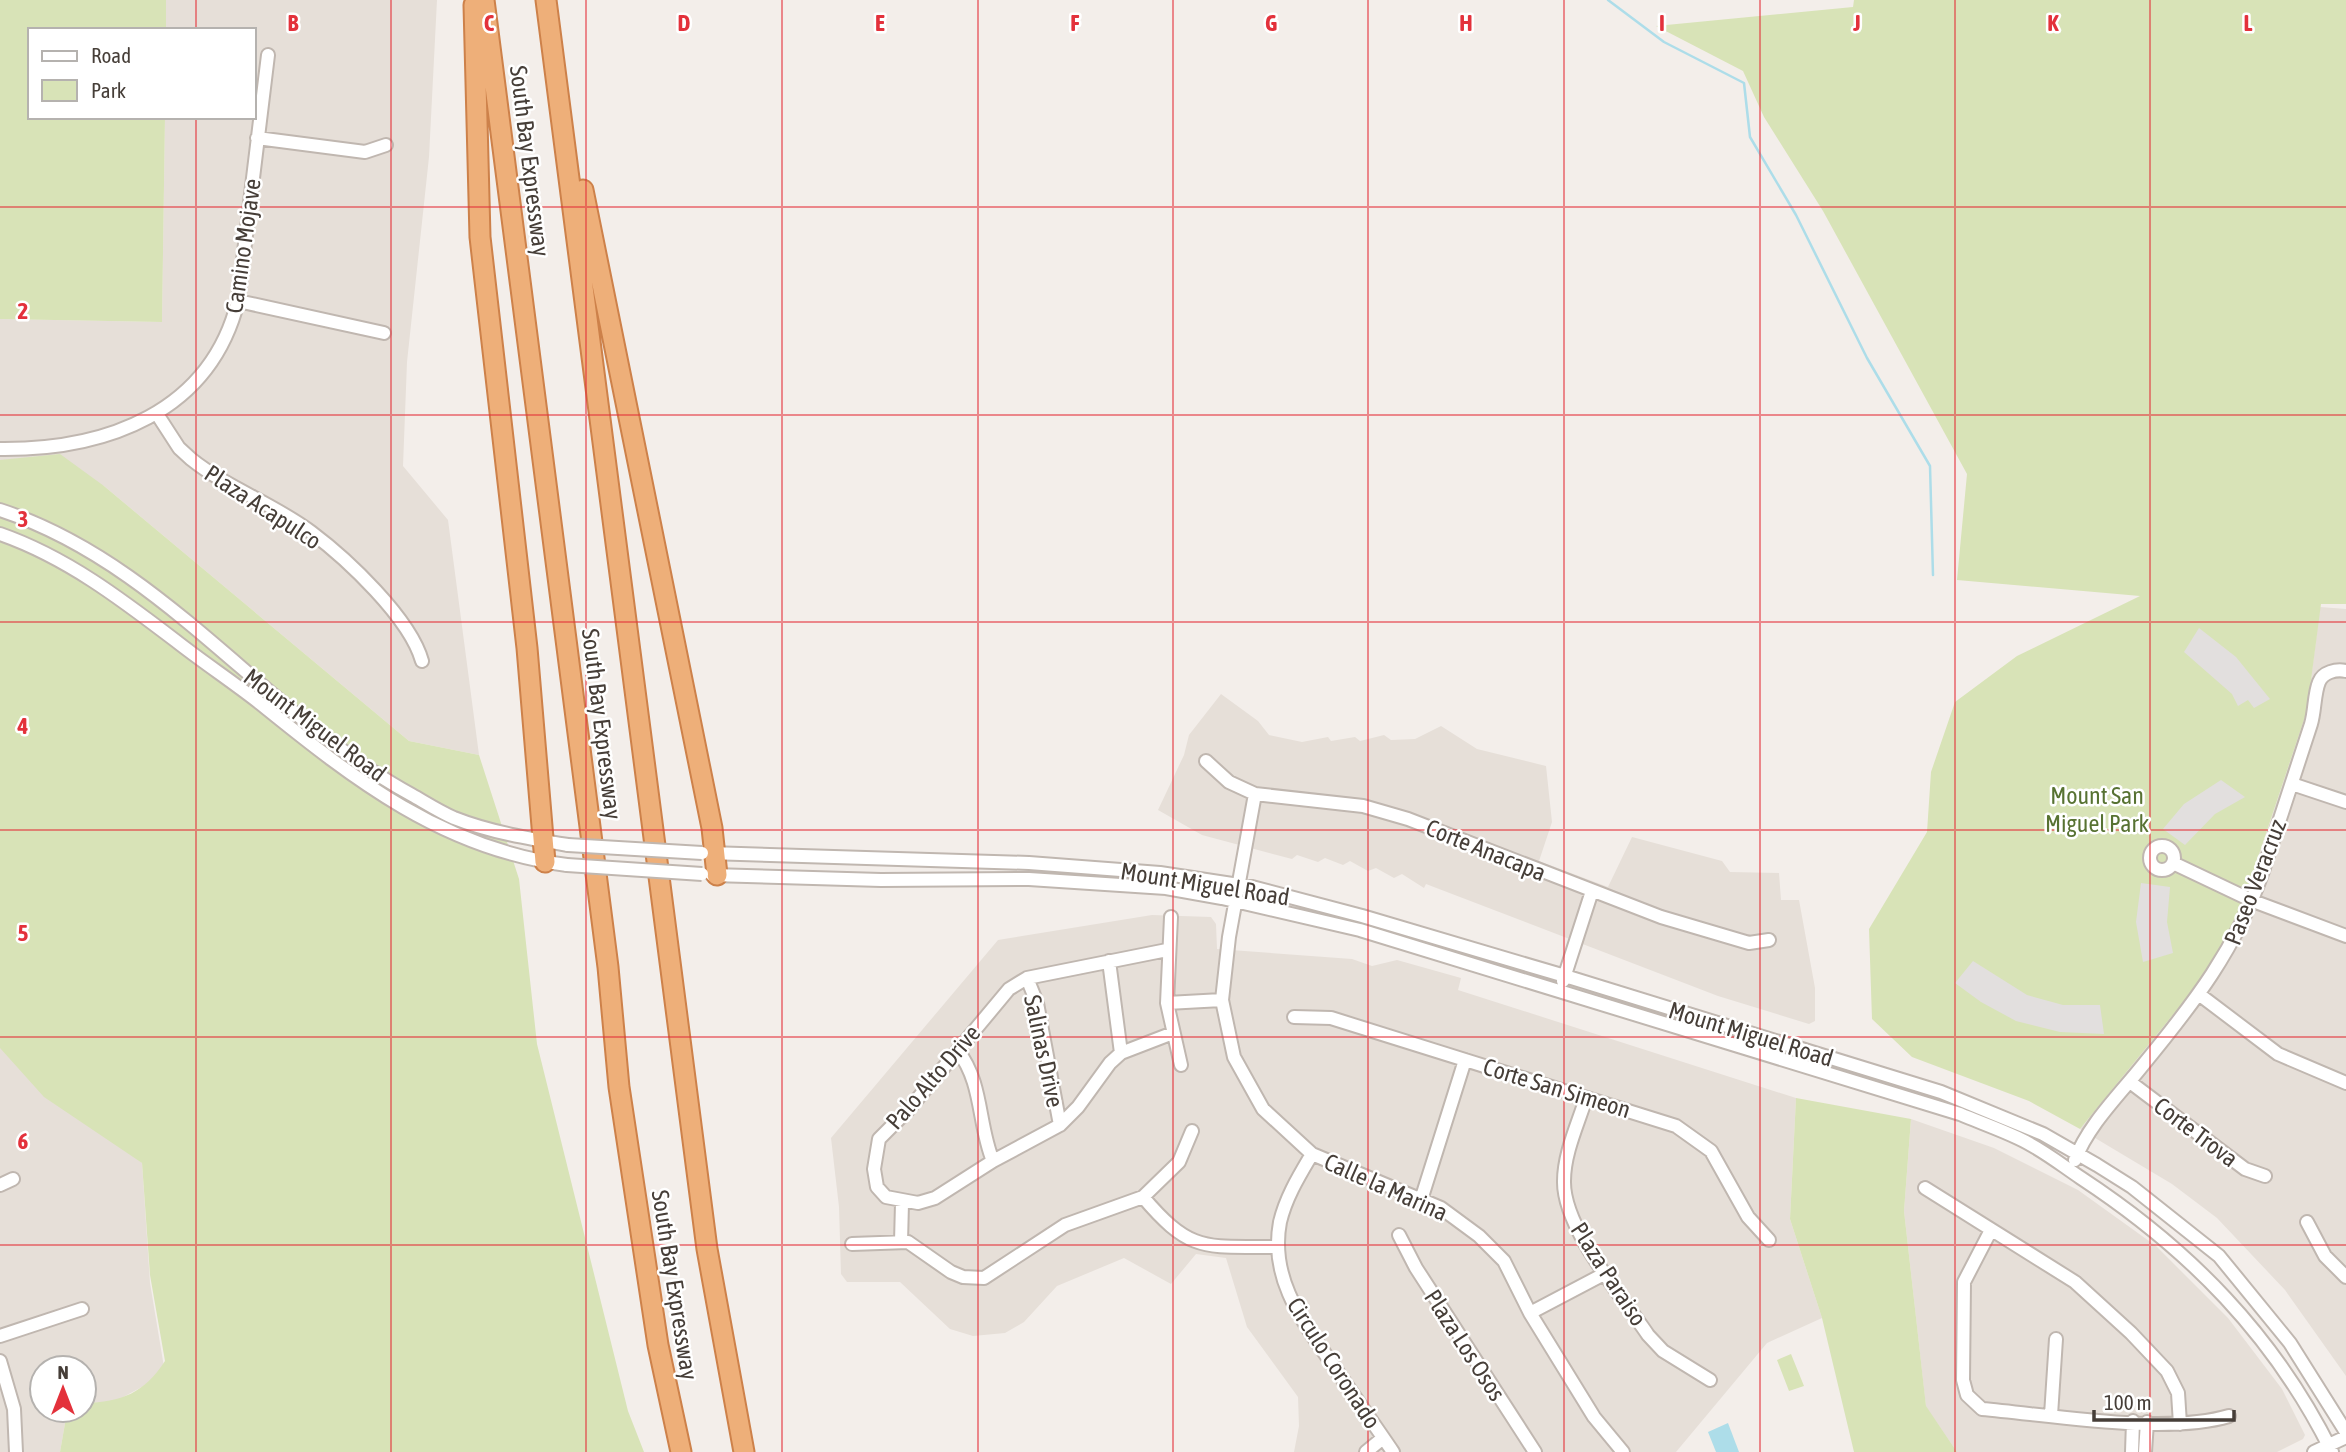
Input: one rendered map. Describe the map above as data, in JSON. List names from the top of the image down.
{
  "streets": {
    "highway": ["South Bay Expressway"],
    "street": [
      "Camino Mojave",
      "Plaza Acapulco",
      "Mount Miguel Road",
      "Corte Anacapa",
      "Paseo Veracruz",
      "Salinas Drive",
      "Palo Alto Drive",
      "Corte San Simeon",
      "Corte Trova",
      "Calle la Marina",
      "Plaza Paraiso",
      "Plaza Los Osos",
      "Circulo Coronado"
    ]
  },
  "crossings": [
    ["Camino Mojave", "Plaza Acapulco"],
    ["Mount Miguel Road", "Paseo Veracruz"],
    ["Mount Miguel Road", "Calle la Marina"],
    ["Corte Anacapa", "Calle la Marina"],
    ["Paseo Veracruz", "Corte Trova"],
    ["Salinas Drive", "Palo Alto Drive"],
    ["Corte San Simeon", "Plaza Paraiso"],
    ["Calle la Marina", "Circulo Coronado"]
  ],
  "parks": ["Mount San Miguel Park"],
  "legend": ["Road", "Park"],
  "scale_bar": "100 m",
  "north": "top",
  "grid": {
    "columns": [
      "B",
      "C",
      "D",
      "E",
      "F",
      "G",
      "H",
      "I",
      "J",
      "K",
      "L"
    ],
    "rows": [
      "2",
      "3",
      "4",
      "5",
      "6"
    ]
  }
}
